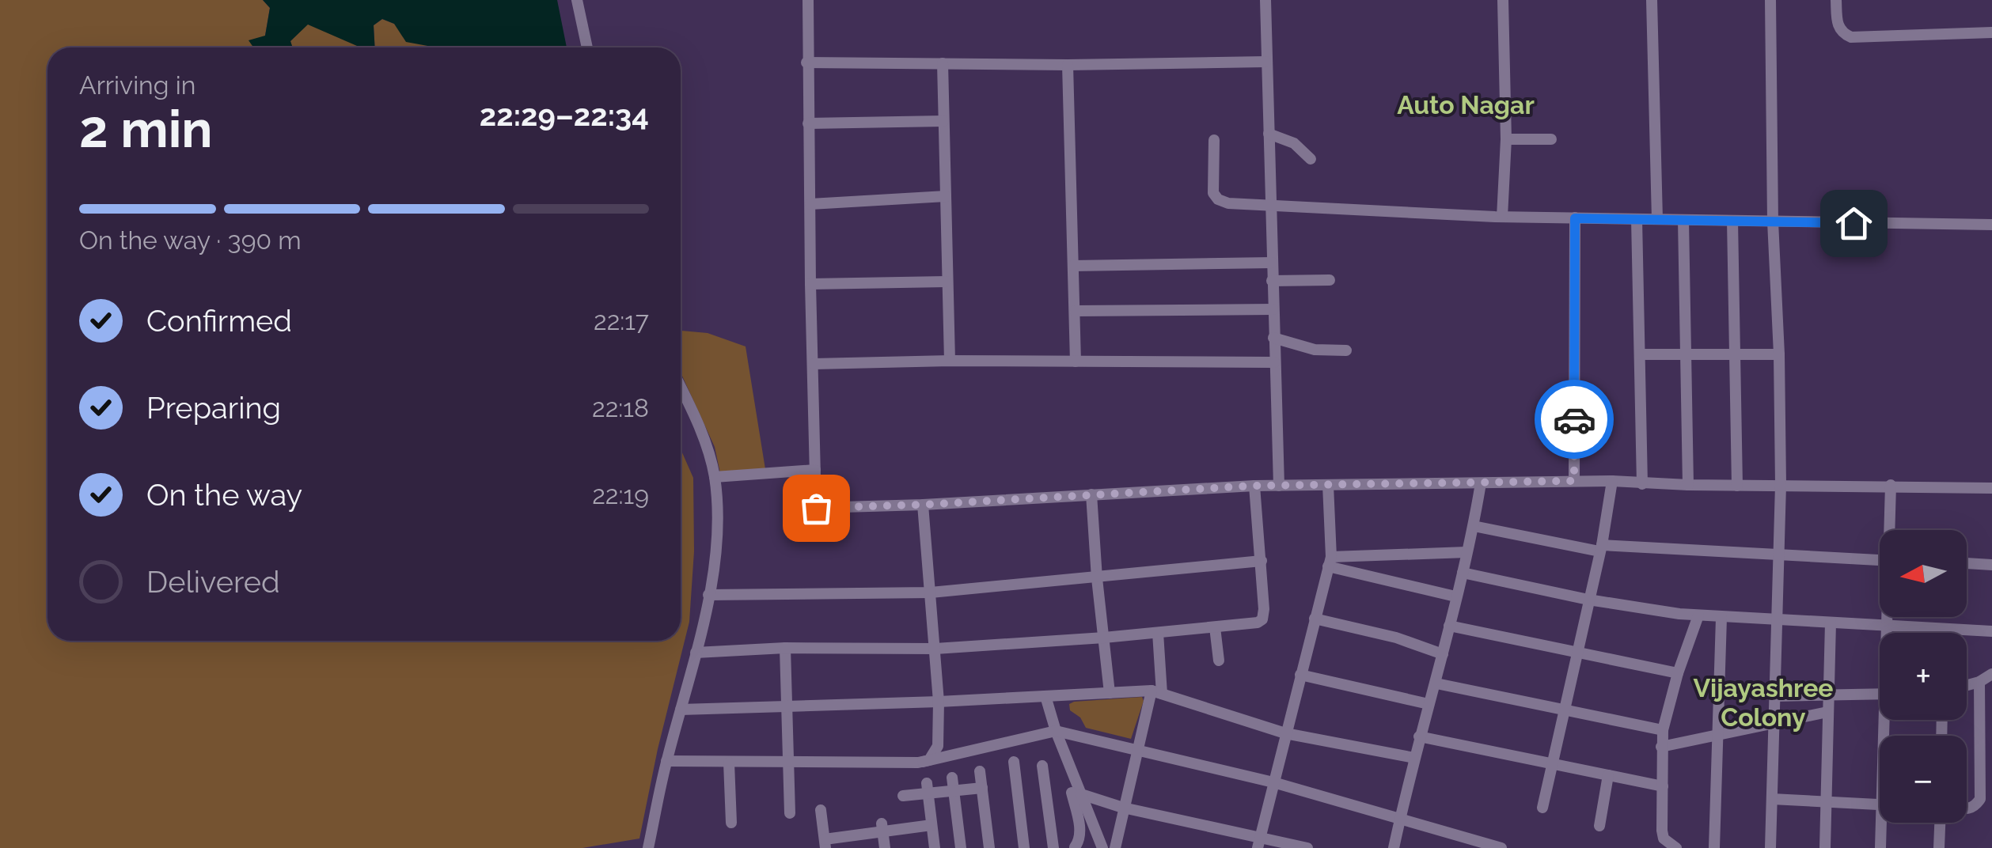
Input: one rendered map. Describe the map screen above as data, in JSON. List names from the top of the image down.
{
  "districts": ["Auto Nagar", "Vijayashree Colony"],
  "north": "left",
  "page": {
    "heading": ["2 min", "Arriving in", "22:29–22:34"],
    "bar": "On the way · 390 m",
    "list": [
      ["Confirmed", "22:17"],
      ["Preparing", "22:18"],
      ["On the way", "22:19"],
      "Delivered"
    ],
    "map_buttons": ["+", "−"]
  }
}
